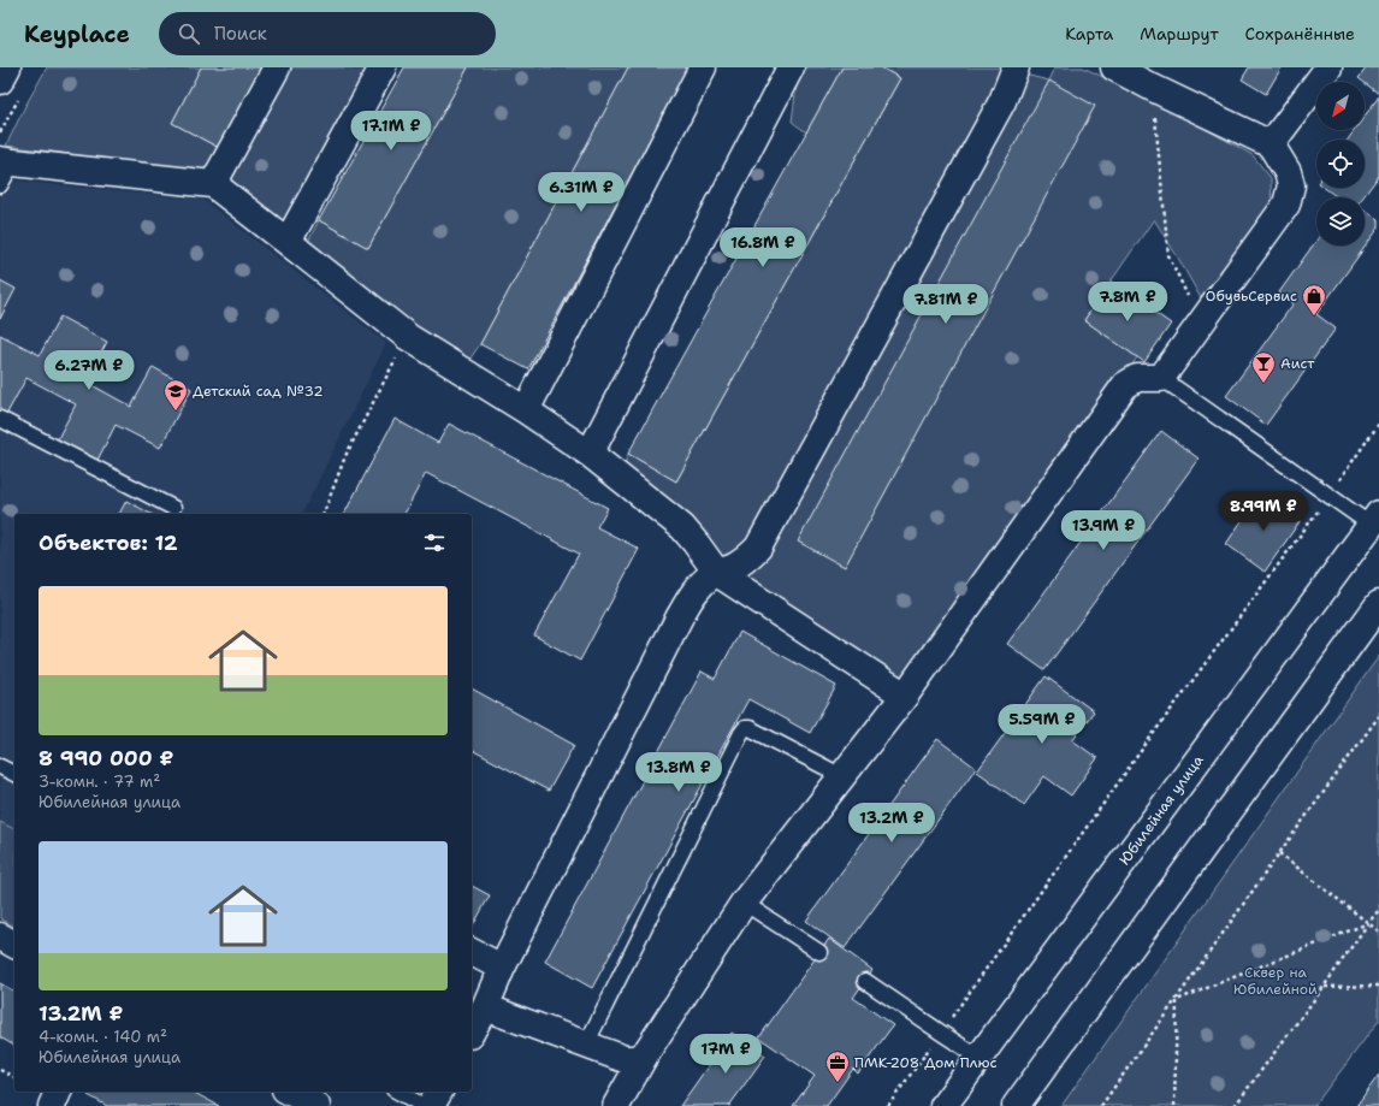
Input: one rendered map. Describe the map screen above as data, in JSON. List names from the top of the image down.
{
  "streets": {
    "main road": ["Юбилейная улица"]
  },
  "parks": ["Сквер на Юбилейной"],
  "places": {
    "shop": ["ОбувьСервис"],
    "bar": ["Аист"],
    "school or university": ["Детский сад №32"],
    "office": ["ПМК-208 Дом Плюс"]
  },
  "north": "bottom left",
  "page": {
    "header": "Keyplace",
    "search": "Поиск",
    "nav": ["Карта", "Маршрут", "Сохранённые"],
    "price": [
      "17.1M ₽",
      "6.31M ₽",
      "16.8M ₽",
      "7.8M ₽",
      "7.81M ₽",
      "6.27M ₽",
      "8.99M ₽",
      "13.9M ₽",
      "5.59M ₽",
      "13.8M ₽",
      "13.2M ₽",
      "17M ₽"
    ],
    "heading": "Объектов: 12",
    "list": [
      {
        "name": "8 990 000 ₽",
        "note": "3-комн. · 77 m² · Юбилейная улица"
      },
      {
        "name": "13.2M ₽",
        "note": "4-комн. · 140 m² · Юбилейная улица"
      }
    ]
  }
}
